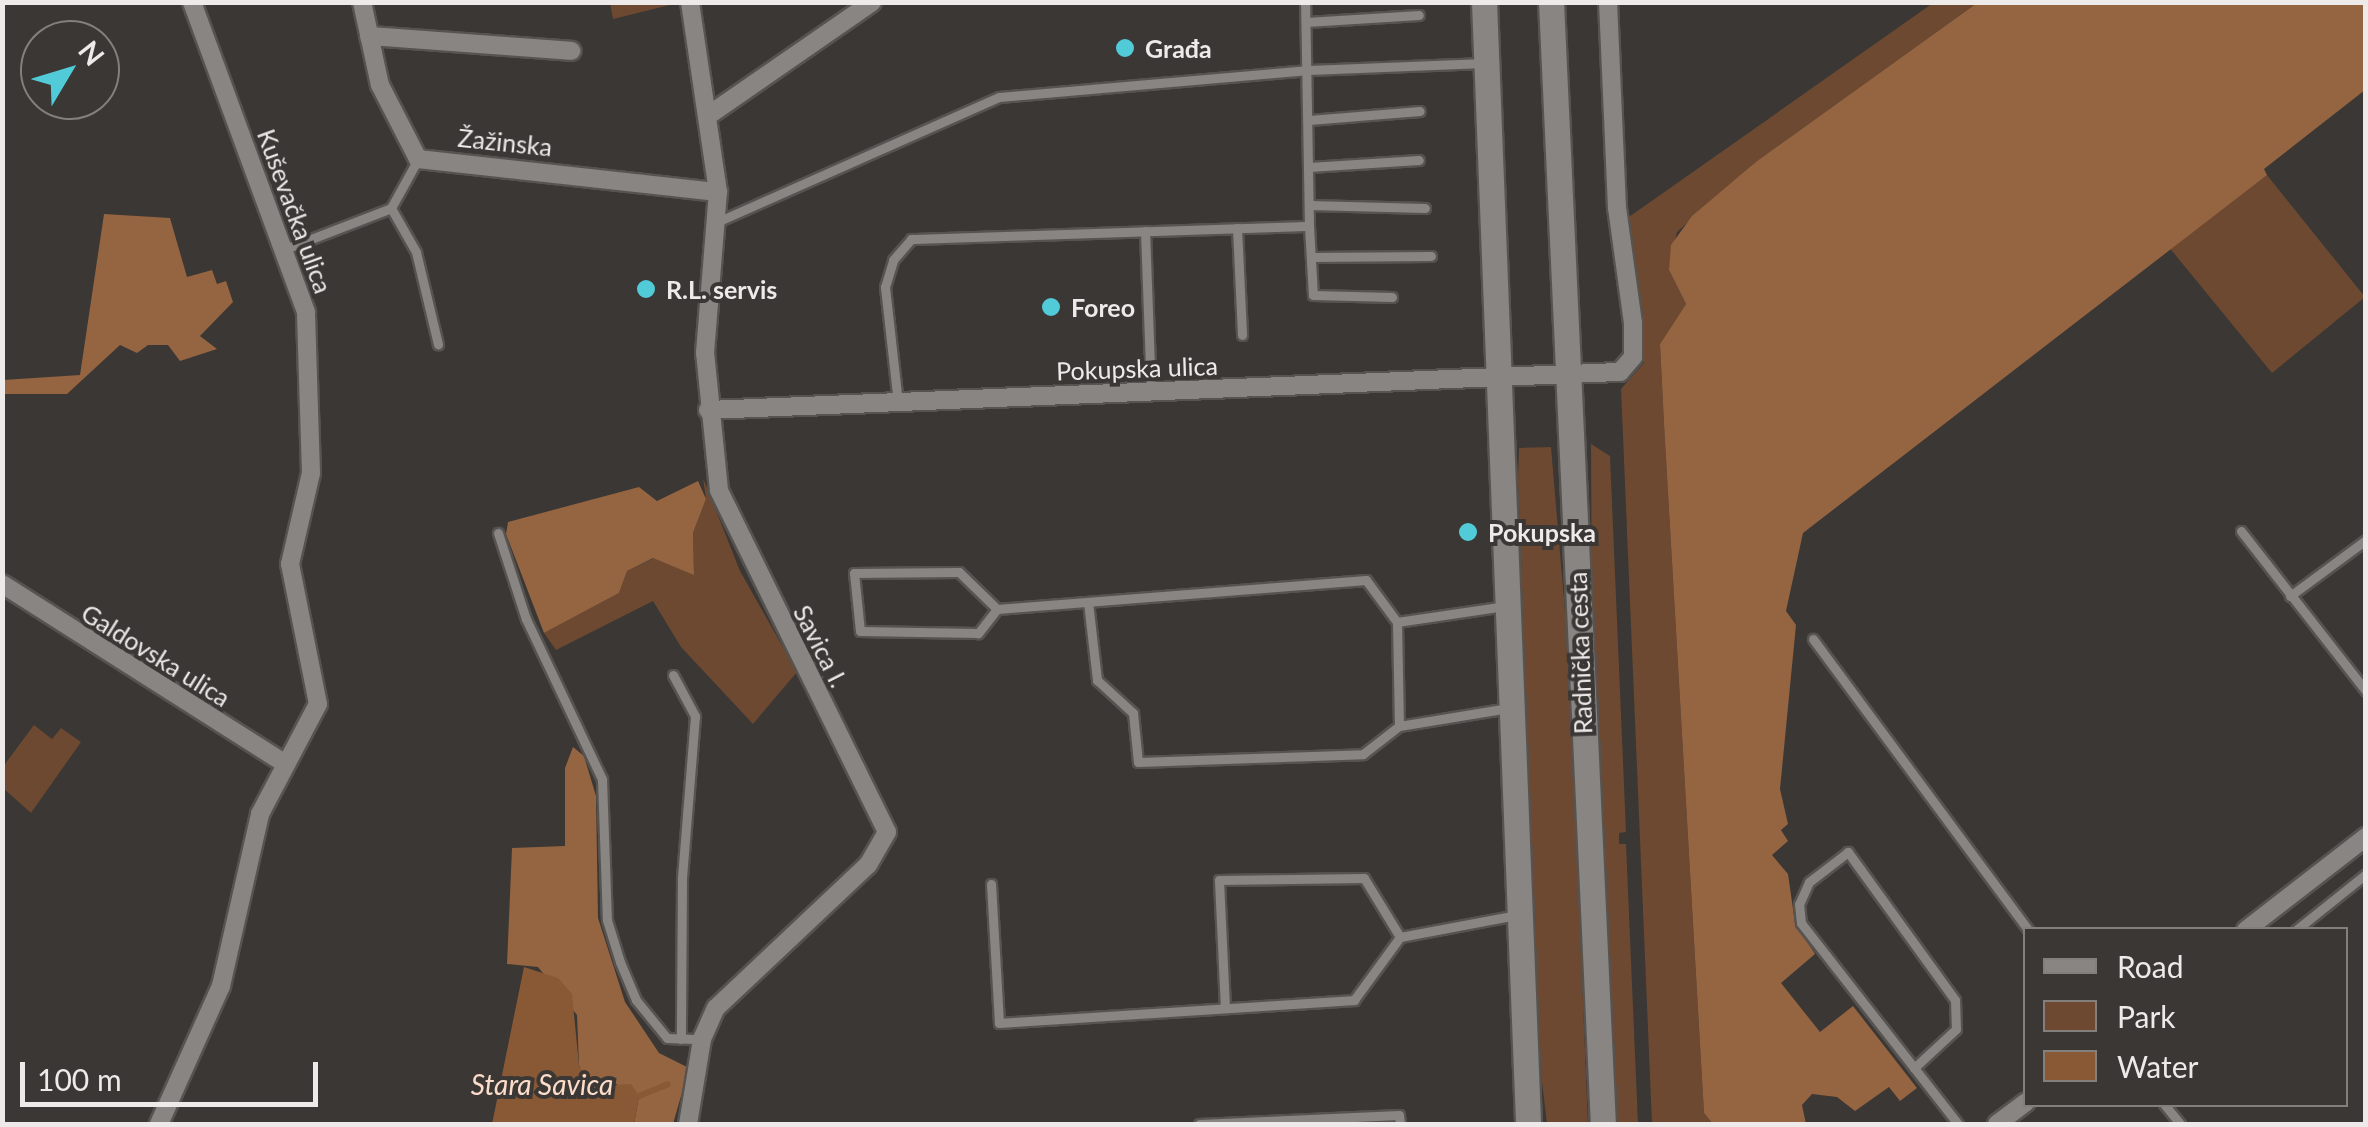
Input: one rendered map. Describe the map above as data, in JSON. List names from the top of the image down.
{
  "streets": {
    "main road": ["Radnička cesta"],
    "street": [
      "Žažinska",
      "Kuševačka ulica",
      "Pokupska ulica",
      "Savica I.",
      "Galdovska ulica"
    ]
  },
  "crossings": [
    ["Žažinska", "Savica I."],
    ["Kuševačka ulica", "Galdovska ulica"],
    ["Pokupska ulica", "Savica I."],
    ["Pokupska ulica", "Radnička cesta"]
  ],
  "water": ["Stara Savica"],
  "places": [
    "Građa",
    "R.L. servis",
    "Foreo",
    "Pokupska"
  ],
  "legend": ["Road", "Park", "Water"],
  "scale_bar": "100 m",
  "north": "top right"
}
